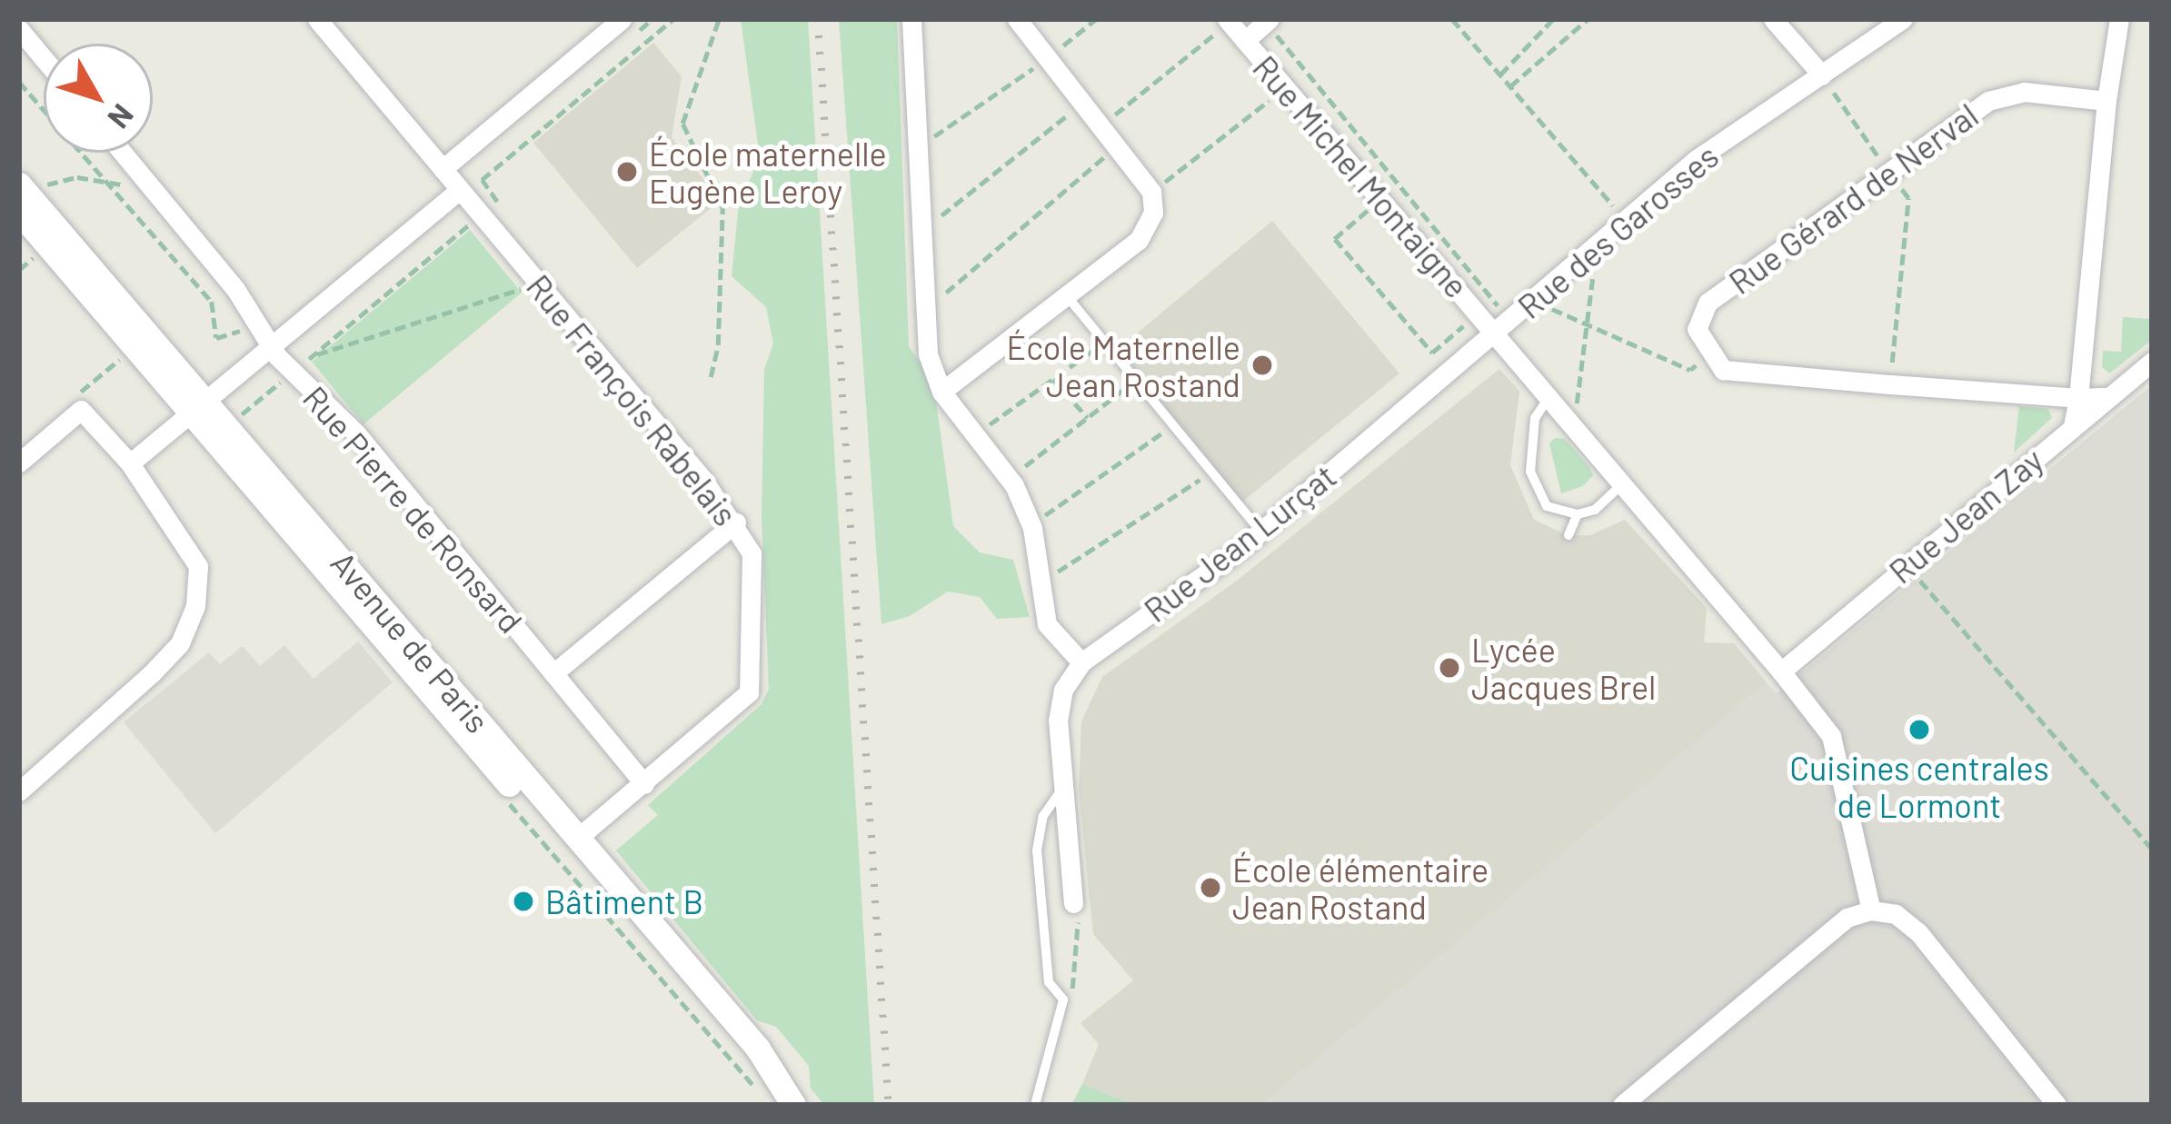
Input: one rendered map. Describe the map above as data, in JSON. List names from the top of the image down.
{
  "streets": {
    "main road": ["Avenue de Paris"],
    "street": [
      "Rue Michel Montaigne",
      "Rue Gérard de Nerval",
      "Rue des Garosses",
      "Rue François Rabelais",
      "Rue Pierre de Ronsard",
      "Rue Jean Zay",
      "Rue Jean Lurçat"
    ]
  },
  "crossings": [
    ["Rue Michel Montaigne", "Rue des Garosses"],
    ["Rue Michel Montaigne", "Rue Jean Lurçat"],
    ["Rue des Garosses", "Rue Jean Lurçat"],
    ["Rue François Rabelais", "Rue Pierre de Ronsard"],
    ["Rue François Rabelais", "Avenue de Paris"]
  ],
  "places": [
    "École maternelle Eugène Leroy",
    "École Maternelle Jean Rostand",
    "Lycée Jacques Brel",
    "Cuisines centrales de Lormont",
    "École élémentaire Jean Rostand",
    "Bâtiment B"
  ],
  "north": "bottom right"
}
